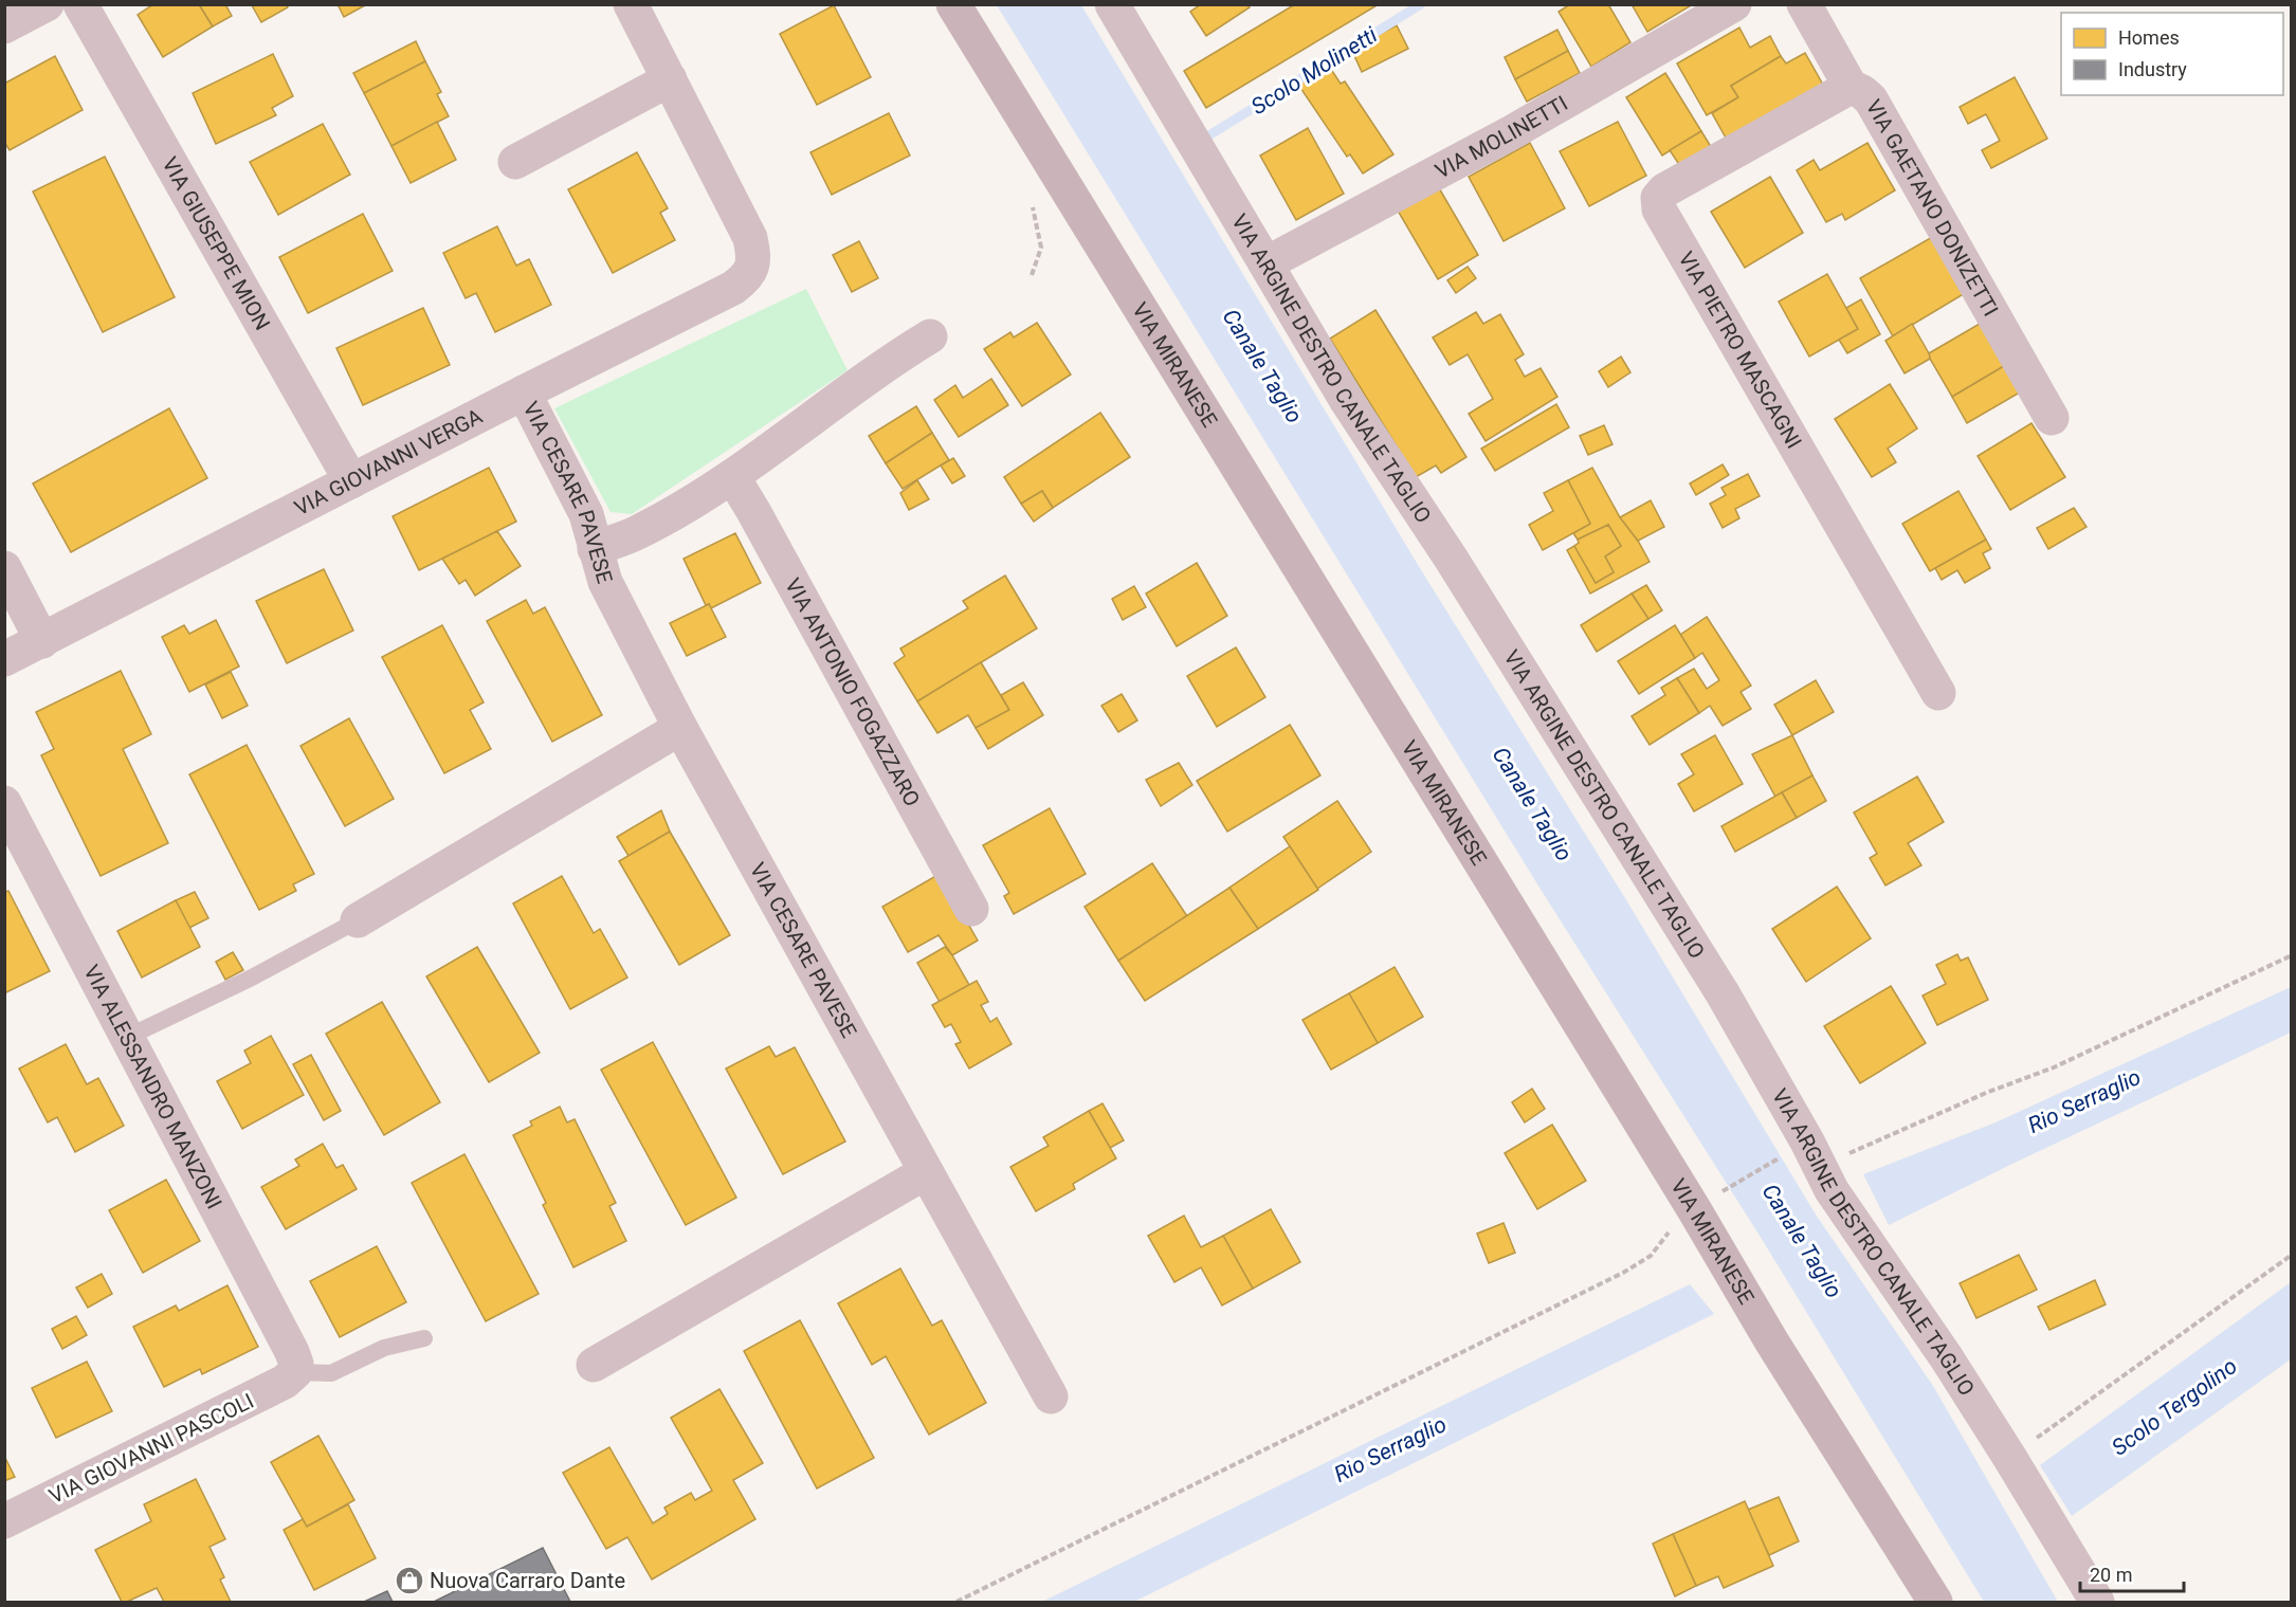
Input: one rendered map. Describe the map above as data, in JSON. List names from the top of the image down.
{
  "streets": {
    "main road": ["VIA MIRANESE"],
    "street": [
      "VIA MOLINETTI",
      "VIA GAETANO DONIZETTI",
      "VIA GIUSEPPE MION",
      "VIA PIETRO MASCAGNI",
      "VIA ARGINE DESTRO CANALE TAGLIO",
      "VIA GIOVANNI VERGA",
      "VIA CESARE PAVESE",
      "VIA ANTONIO FOGAZZARO",
      "VIA ALESSANDRO MANZONI",
      "VIA GIOVANNI PASCOLI"
    ]
  },
  "crossings": [
    ["VIA MOLINETTI", "VIA ARGINE DESTRO CANALE TAGLIO"],
    ["VIA GAETANO DONIZETTI", "VIA PIETRO MASCAGNI"],
    ["VIA GIUSEPPE MION", "VIA GIOVANNI VERGA"],
    ["VIA GIOVANNI VERGA", "VIA CESARE PAVESE"],
    ["VIA ALESSANDRO MANZONI", "VIA GIOVANNI PASCOLI"]
  ],
  "water": [
    "Scolo Molinetti",
    "Canale Taglio",
    "Rio Serraglio",
    "Scolo Tergolino"
  ],
  "places": {
    "shop": ["Nuova Carraro Dante"]
  },
  "legend": ["Homes", "Industry"],
  "scale_bar": "20 m"
}
